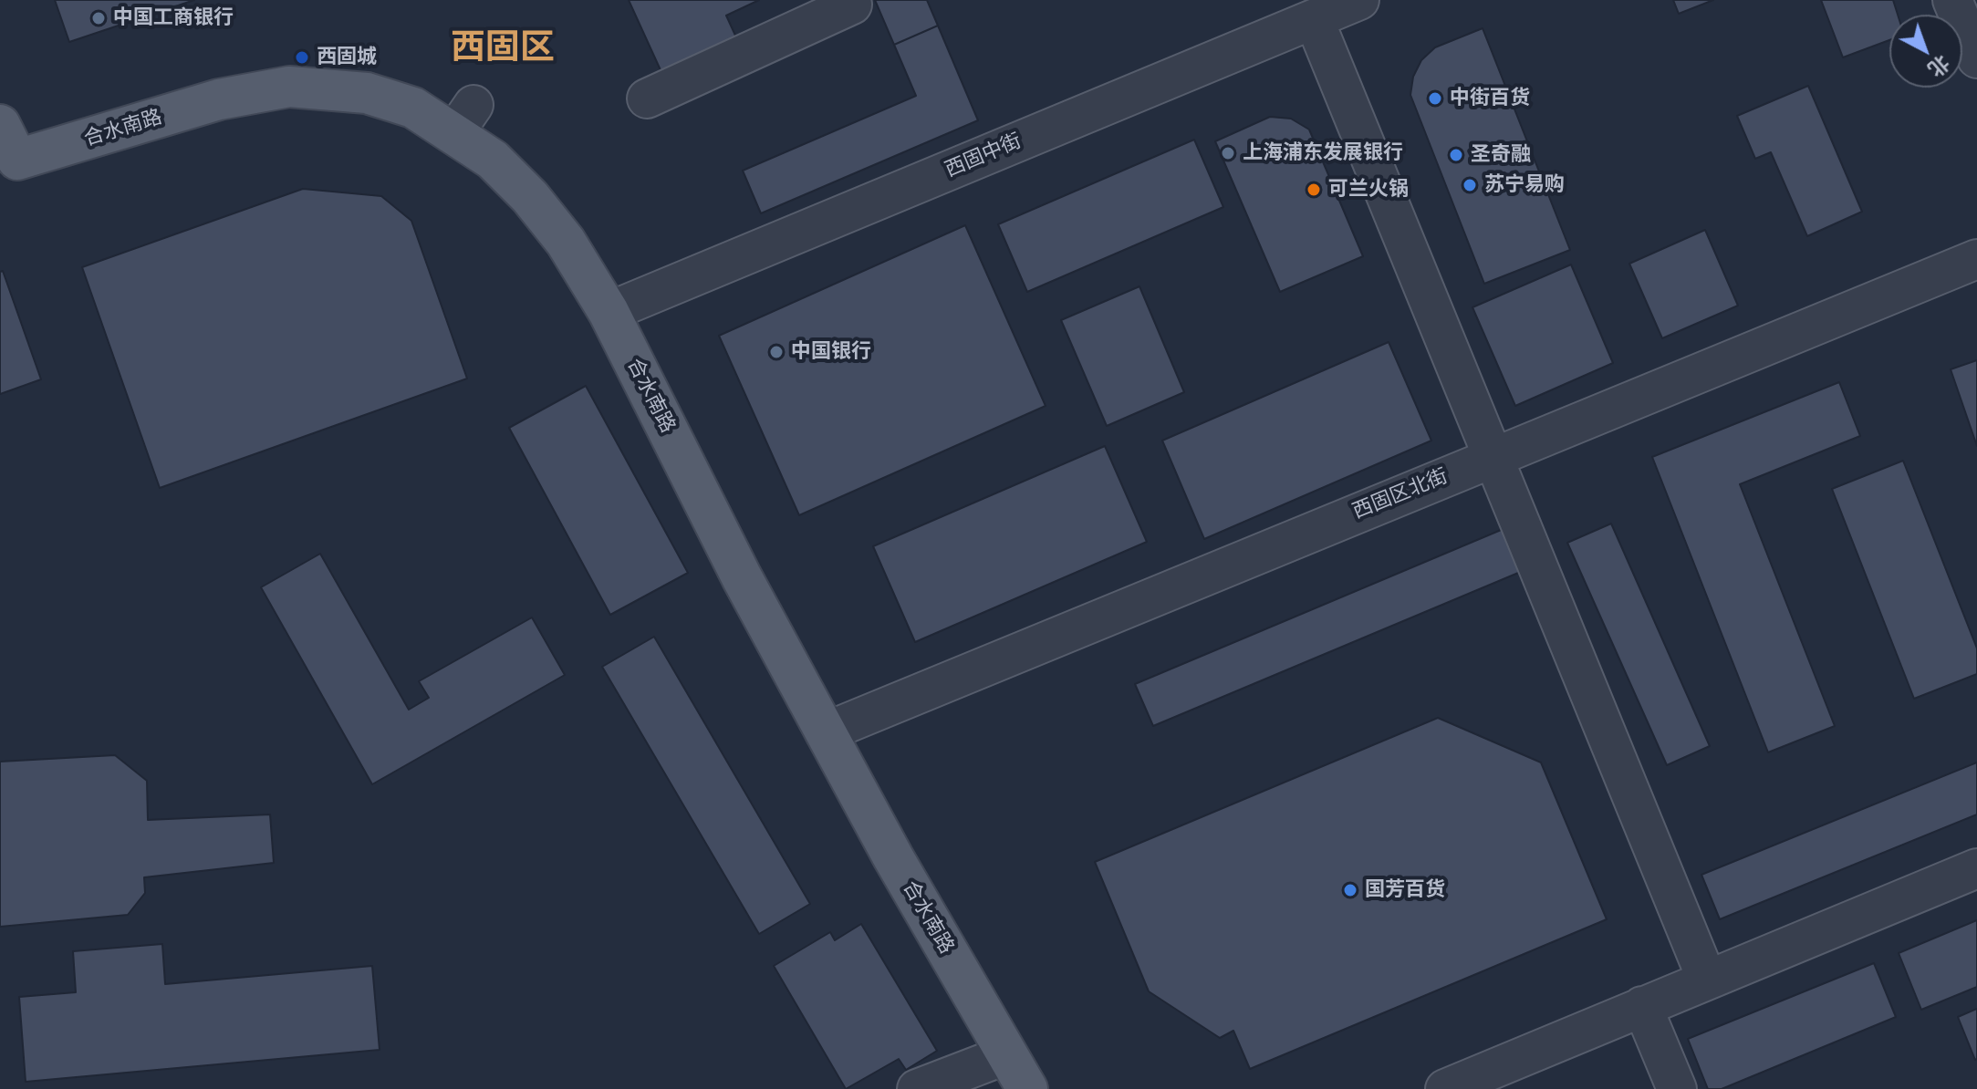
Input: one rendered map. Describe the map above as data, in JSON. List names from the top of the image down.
{
  "streets": {
    "main road": ["合水南路"],
    "street": ["西固中街", "西固区北街"]
  },
  "crossings": [
    ["合水南路", "西固中街"],
    ["合水南路", "西固区北街"]
  ],
  "districts": ["西固区"],
  "places": [
    "中国工商银行",
    "西固城",
    "中街百货",
    "上海浦东发展银行",
    "圣奇融",
    "苏宁易购",
    "可兰火锅",
    "中国银行",
    "国芳百货"
  ],
  "north": "bottom right"
}
